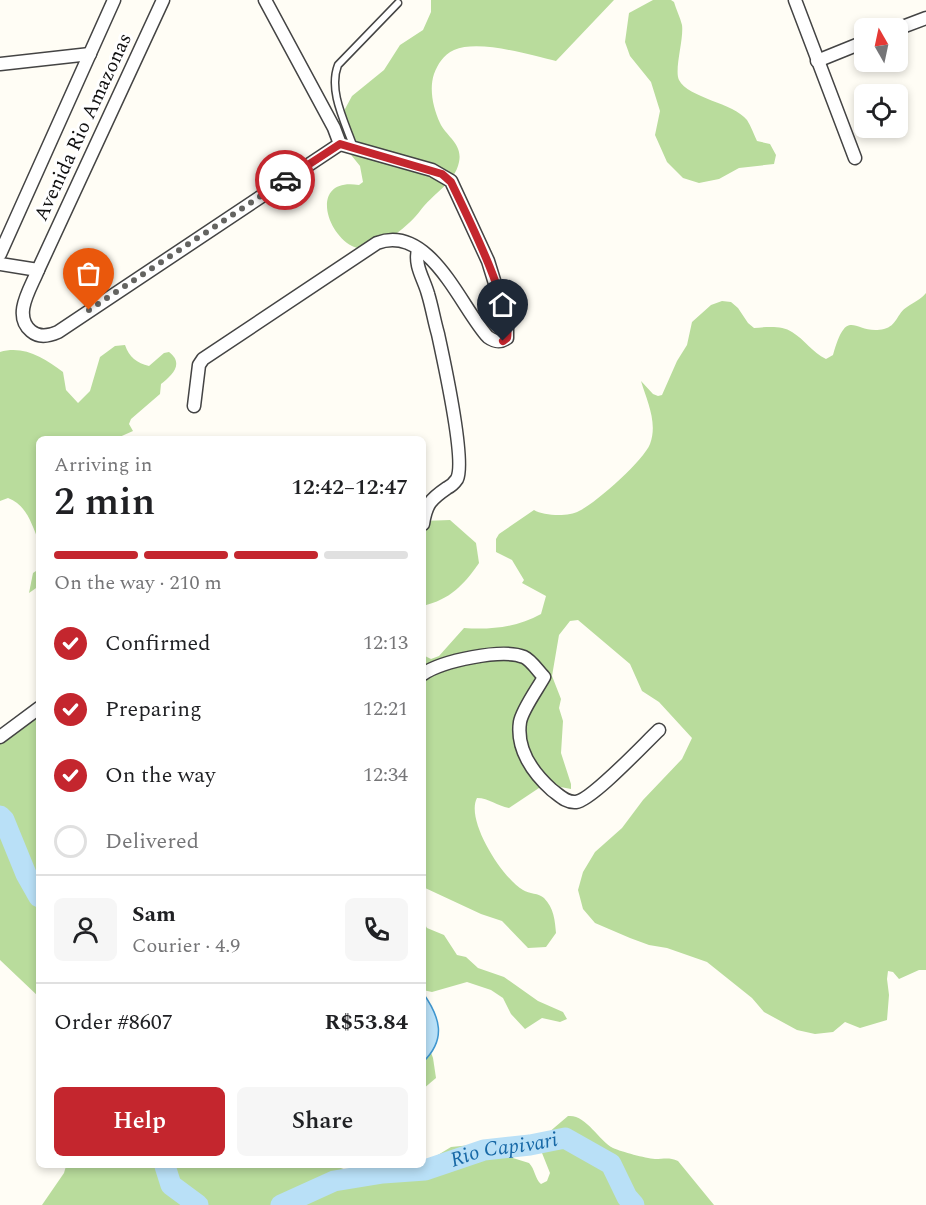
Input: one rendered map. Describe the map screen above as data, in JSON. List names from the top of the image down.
{
  "streets": {
    "street": ["Avenida Rio Amazonas"]
  },
  "water": ["Rio Capivari"],
  "north": "top",
  "page": {
    "heading": ["2 min", "Arriving in", "12:42–12:47"],
    "panel": [
      "Sam",
      "Courier · 4.9",
      "Order #8607",
      "R$53.84"
    ],
    "bar": "On the way · 210 m",
    "list": [
      ["Confirmed", "12:13"],
      ["Preparing", "12:21"],
      ["On the way", "12:34"],
      "Delivered"
    ],
    "buttons": ["Help", "Share"]
  }
}
